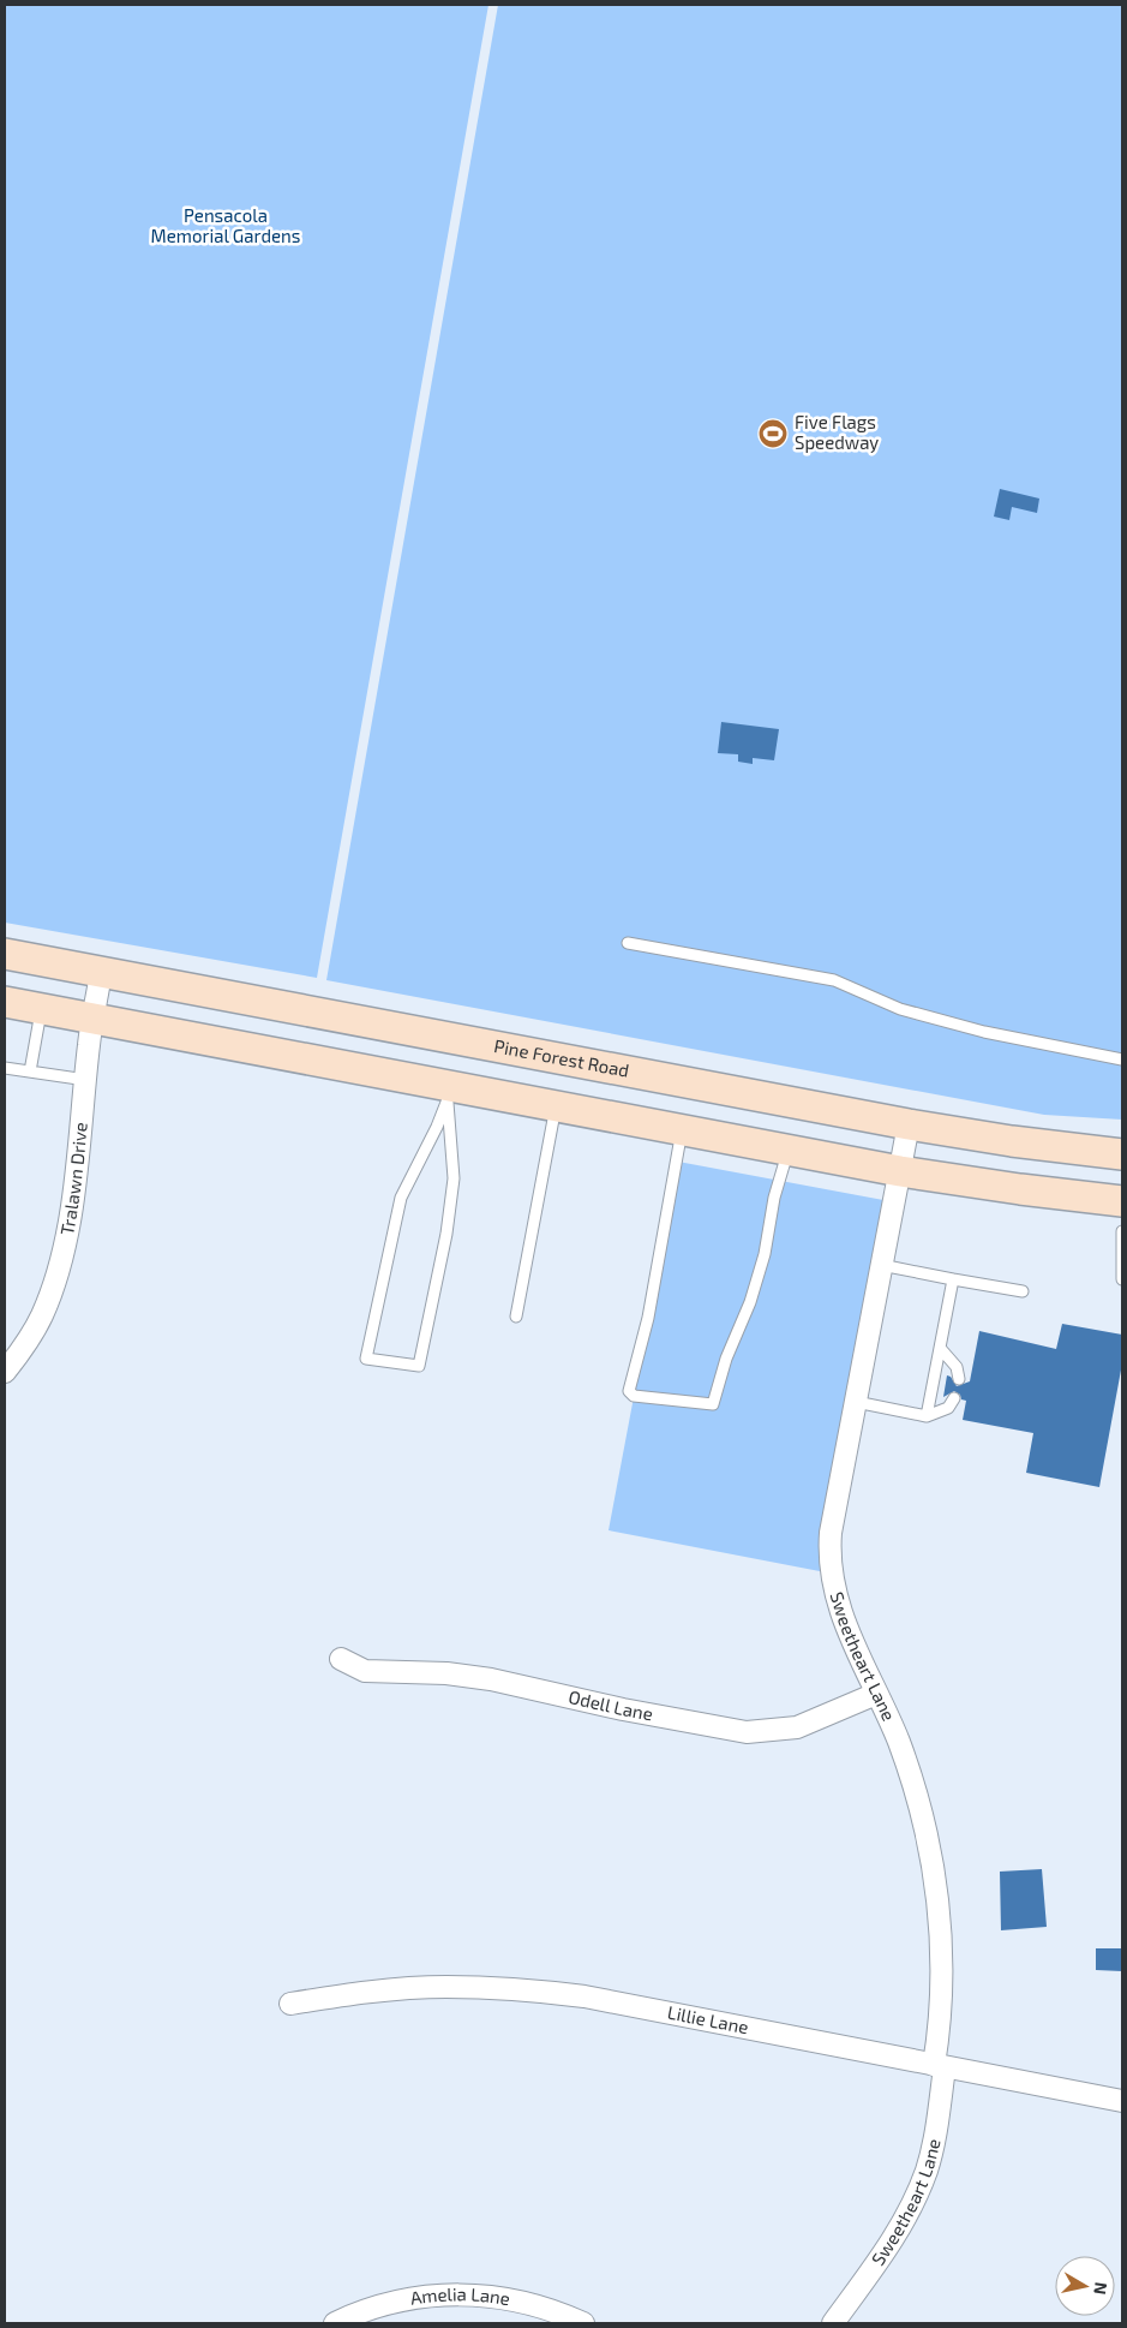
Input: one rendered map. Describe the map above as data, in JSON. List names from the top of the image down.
{
  "streets": {
    "main road": ["Pine Forest Road"],
    "street": [
      "Tralawn Drive",
      "Sweetheart Lane",
      "Odell Lane",
      "Lillie Lane",
      "Amelia Lane"
    ]
  },
  "crossings": [
    ["Pine Forest Road", "Tralawn Drive"],
    ["Pine Forest Road", "Sweetheart Lane"],
    ["Sweetheart Lane", "Odell Lane"],
    ["Sweetheart Lane", "Lillie Lane"]
  ],
  "parks": ["Pensacola Memorial Gardens"],
  "places": {
    "sports": ["Five Flags Speedway"]
  },
  "north": "right"
}
